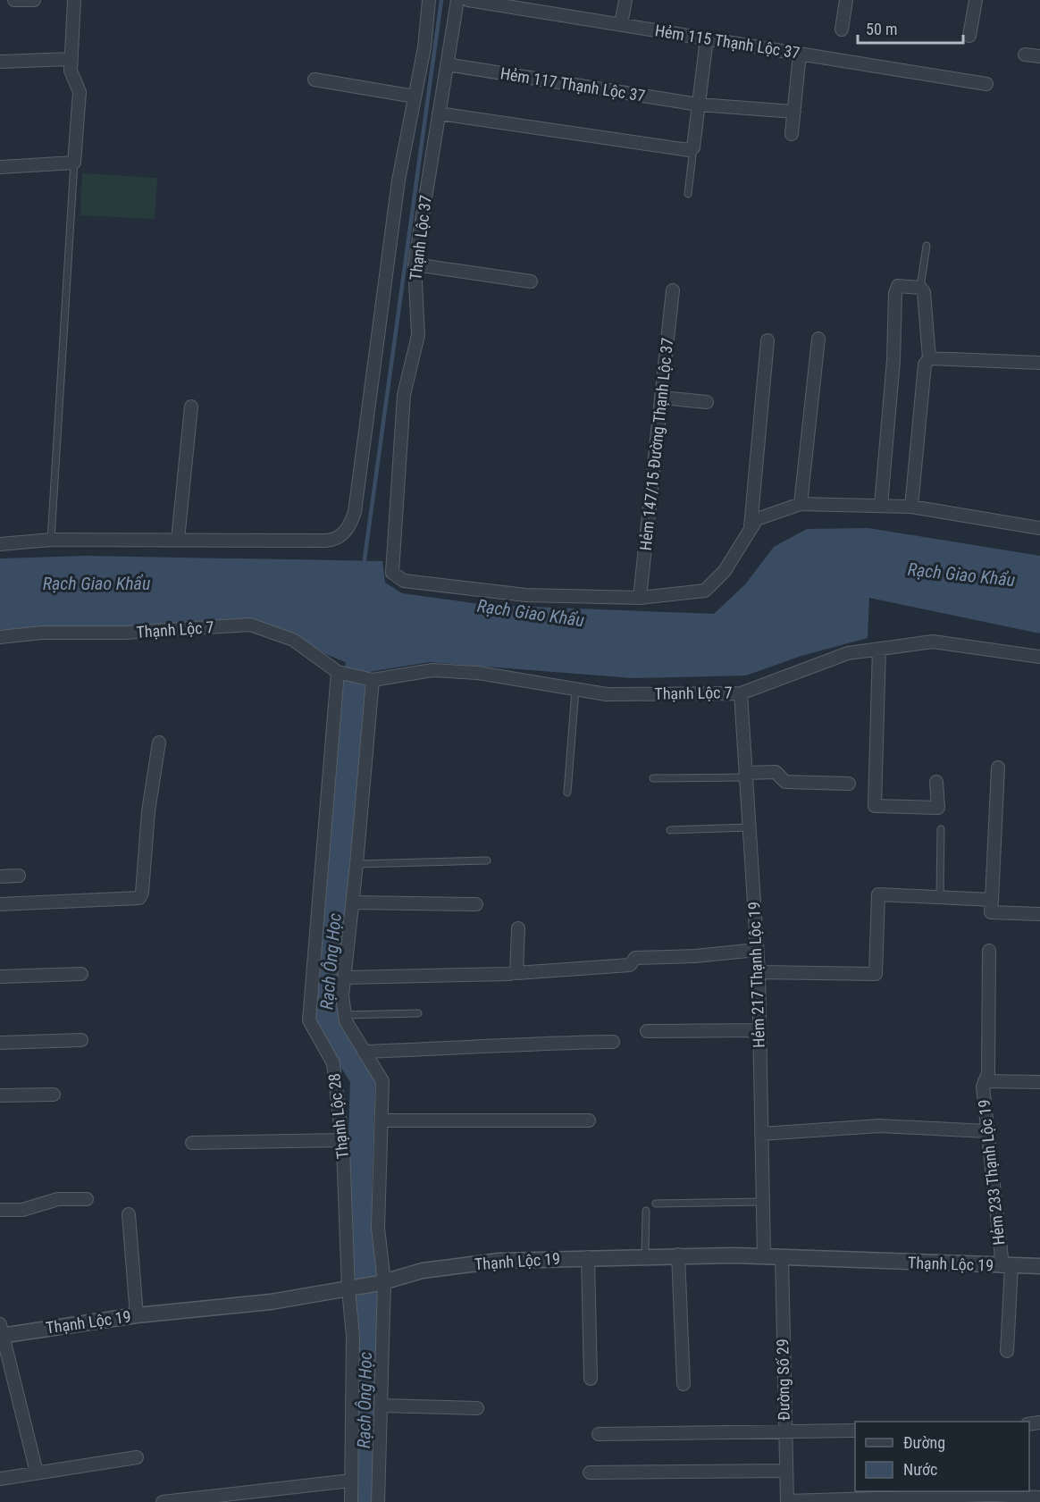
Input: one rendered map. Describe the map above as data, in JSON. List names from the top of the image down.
{
  "streets": {
    "street": [
      "Hẻm 115 Thạnh Lộc 37",
      "Hẻm 117 Thạnh Lộc 37",
      "Thạnh Lộc 37",
      "Hẻm 147/15 Đường Thạnh Lộc 37",
      "Thạnh Lộc 7",
      "Hẻm 217 Thạnh Lộc 19",
      "Thạnh Lộc 28",
      "Hẻm 233 Thạnh Lộc 19",
      "Thạnh Lộc 19",
      "Đường Số 29"
    ]
  },
  "crossings": [
    ["Hẻm 117 Thạnh Lộc 37", "Thạnh Lộc 37"],
    ["Thạnh Lộc 37", "Hẻm 147/15 Đường Thạnh Lộc 37"],
    ["Thạnh Lộc 7", "Hẻm 217 Thạnh Lộc 19"],
    ["Thạnh Lộc 7", "Thạnh Lộc 28"],
    ["Hẻm 217 Thạnh Lộc 19", "Thạnh Lộc 19"],
    ["Thạnh Lộc 28", "Thạnh Lộc 19"],
    ["Hẻm 233 Thạnh Lộc 19", "Thạnh Lộc 19"],
    ["Thạnh Lộc 19", "Đường Số 29"]
  ],
  "water": ["Rạch Giao Khẩu", "Rạch Ông Học"],
  "legend": ["Đường", "Nước"],
  "scale_bar": "50 m"
}
